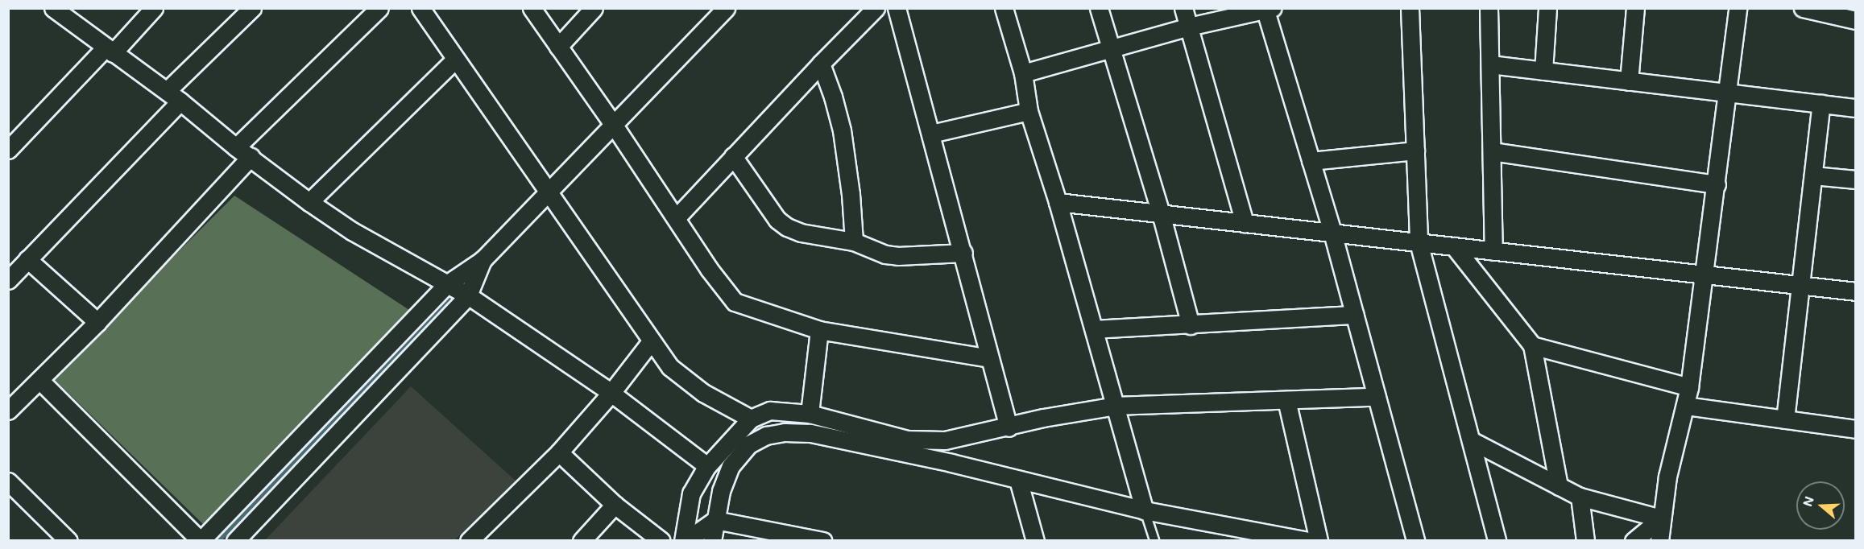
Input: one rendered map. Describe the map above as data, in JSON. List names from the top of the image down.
{
  "north": "left"
}
